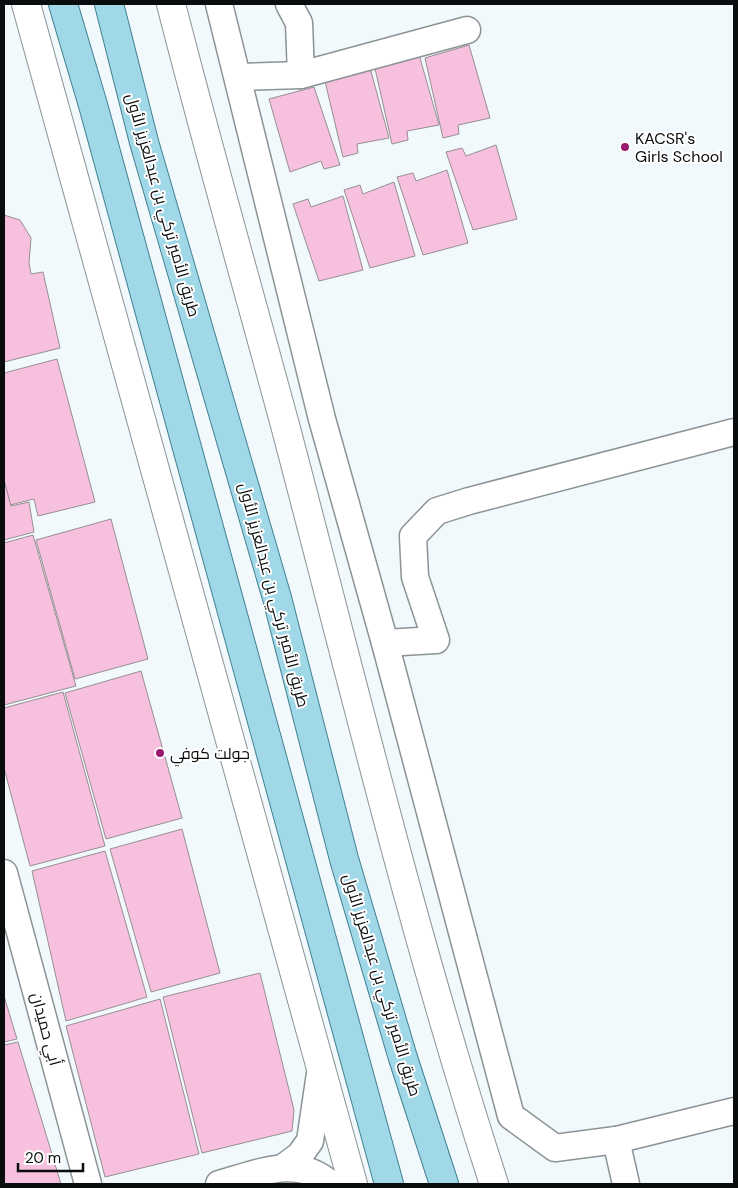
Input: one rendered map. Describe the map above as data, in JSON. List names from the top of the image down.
{
  "streets": {
    "main road": ["طريق الأمير تركي بن عبدالعزيز الأول"],
    "street": ["أبي حميدان"]
  },
  "places": ["KACSR's Girls School", "جولت كوفي"],
  "scale_bar": "20 m"
}
